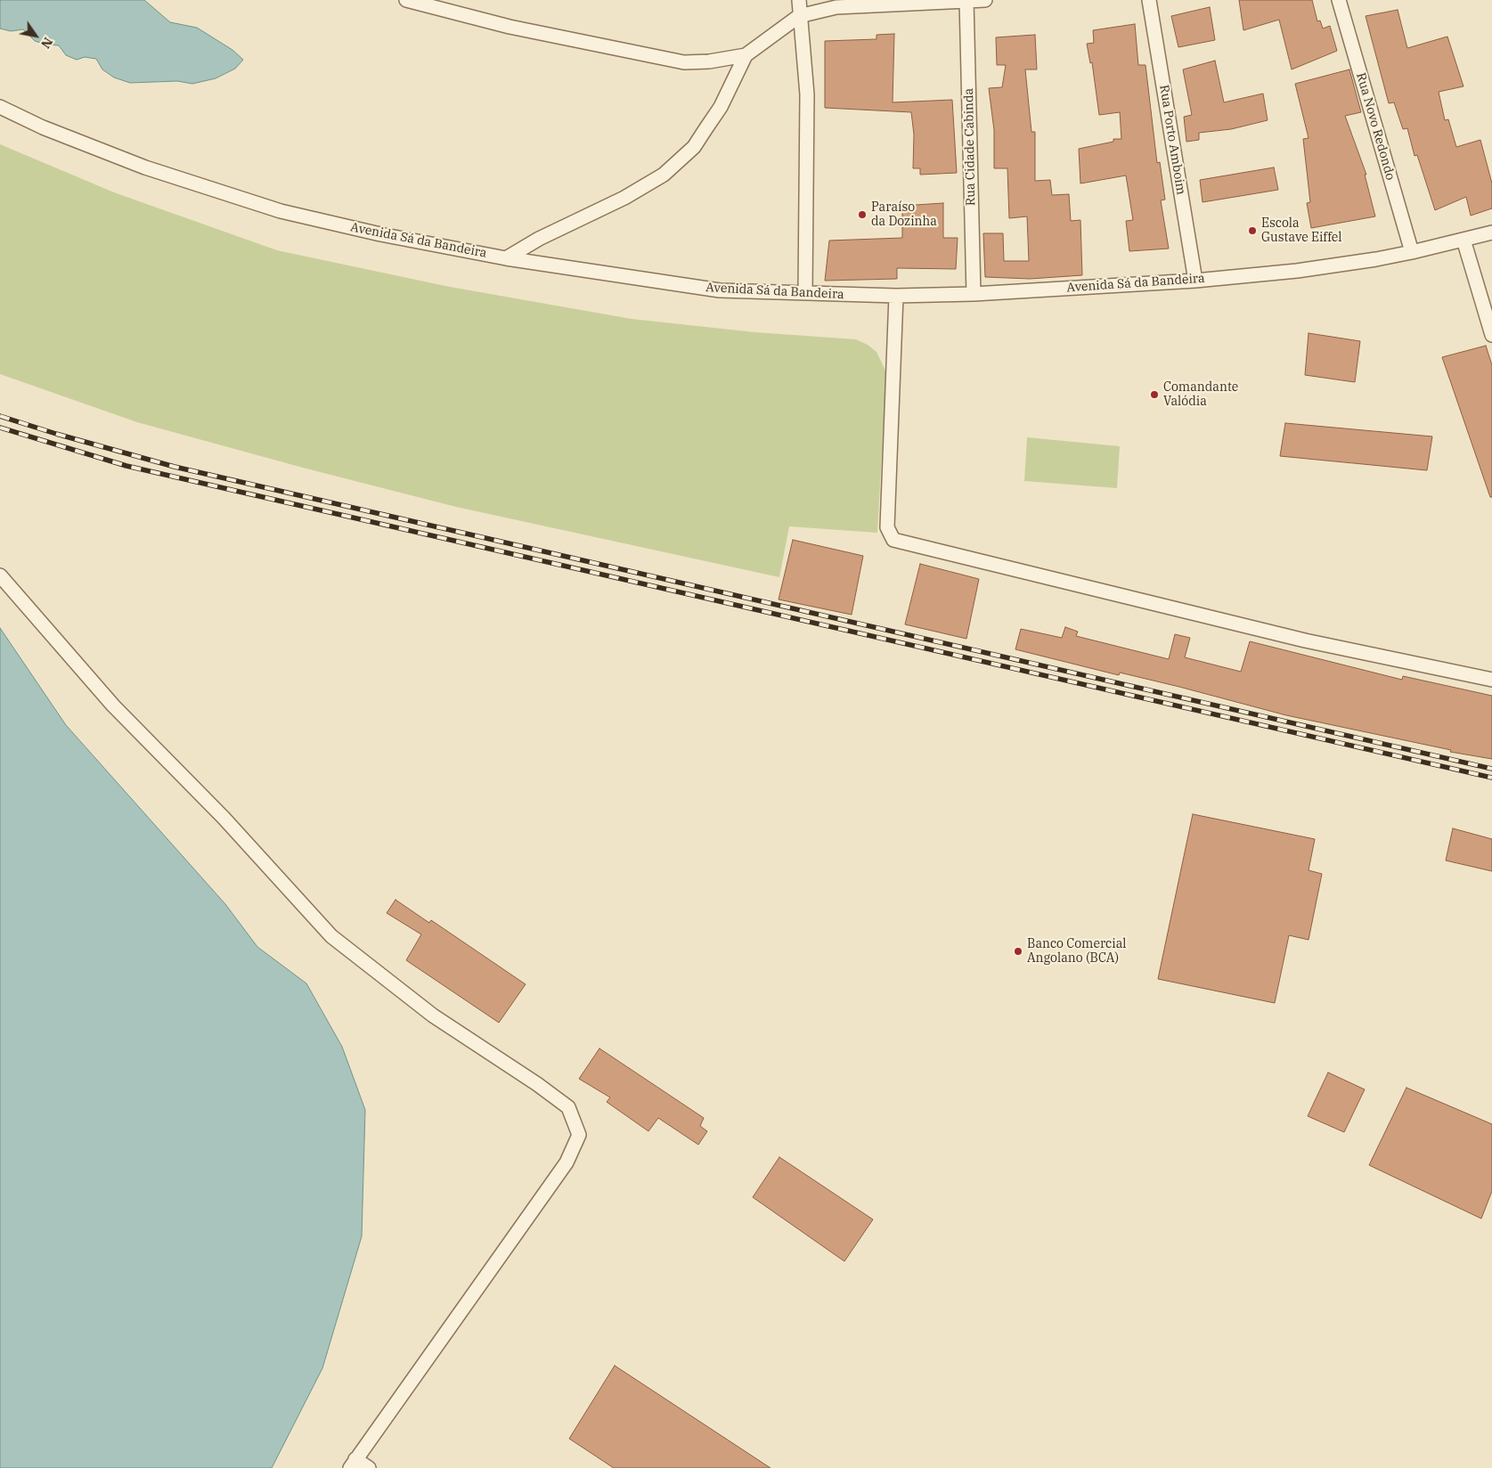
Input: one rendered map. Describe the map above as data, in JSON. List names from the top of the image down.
{
  "streets": {
    "street": [
      "Rua Novo Redondo",
      "Rua Porto Amboim",
      "Rua Cidade Cabinda",
      "Avenida Sá da Bandeira"
    ]
  },
  "crossings": [
    ["Rua Novo Redondo", "Avenida Sá da Bandeira"],
    ["Rua Porto Amboim", "Avenida Sá da Bandeira"],
    ["Rua Cidade Cabinda", "Avenida Sá da Bandeira"]
  ],
  "places": [
    "Paraíso da Dozinha",
    "Escola Gustave Eiffel",
    "Comandante Valódia",
    "Banco Comercial Angolano (BCA)"
  ],
  "north": "bottom right"
}
